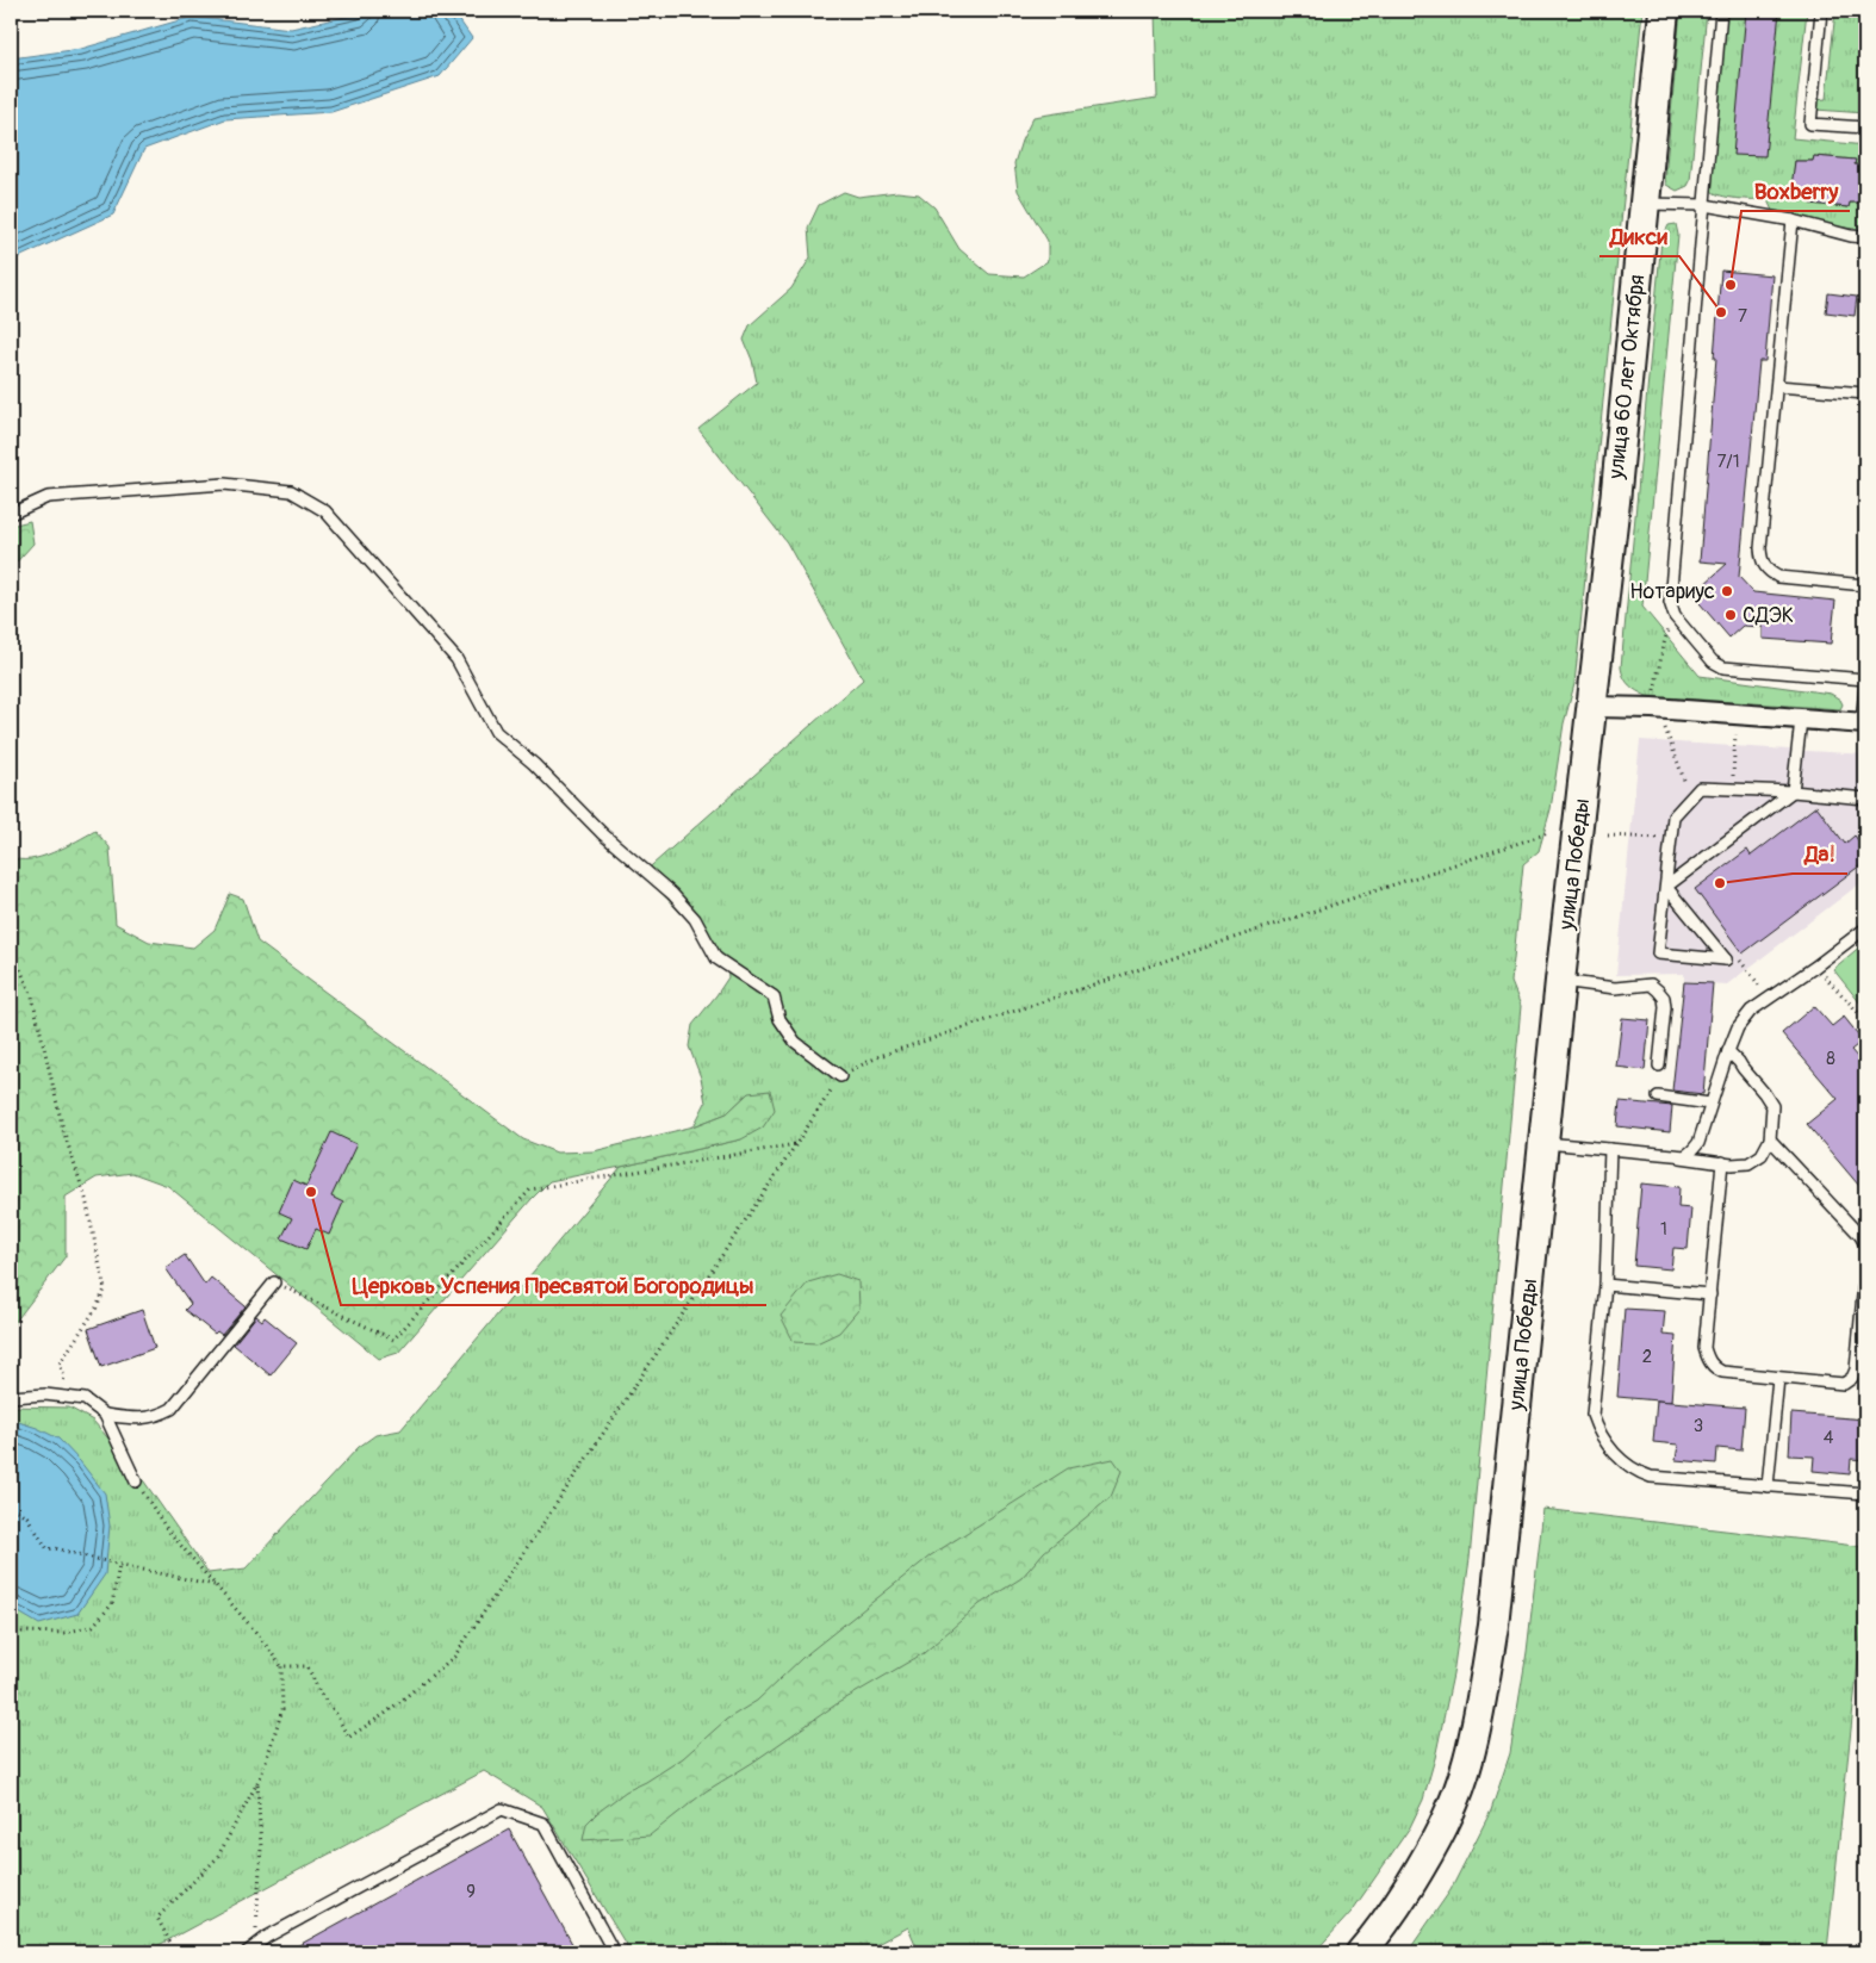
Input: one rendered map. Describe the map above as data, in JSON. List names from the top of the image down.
{
  "streets": {
    "street": ["улица 60 лет Октября", "улица Победы"]
  },
  "crossings": [
    ["улица 60 лет Октября", "улица Победы"]
  ],
  "places": [
    "Boxberry",
    "Дикси",
    "Нотариус",
    "СДЭК",
    "Да!",
    "Церковь Успения Пресвятой Богородицы"
  ],
  "house_numbers": [
    "7",
    "7/1",
    "8",
    "1",
    "2",
    "3",
    "4",
    "9"
  ]
}
